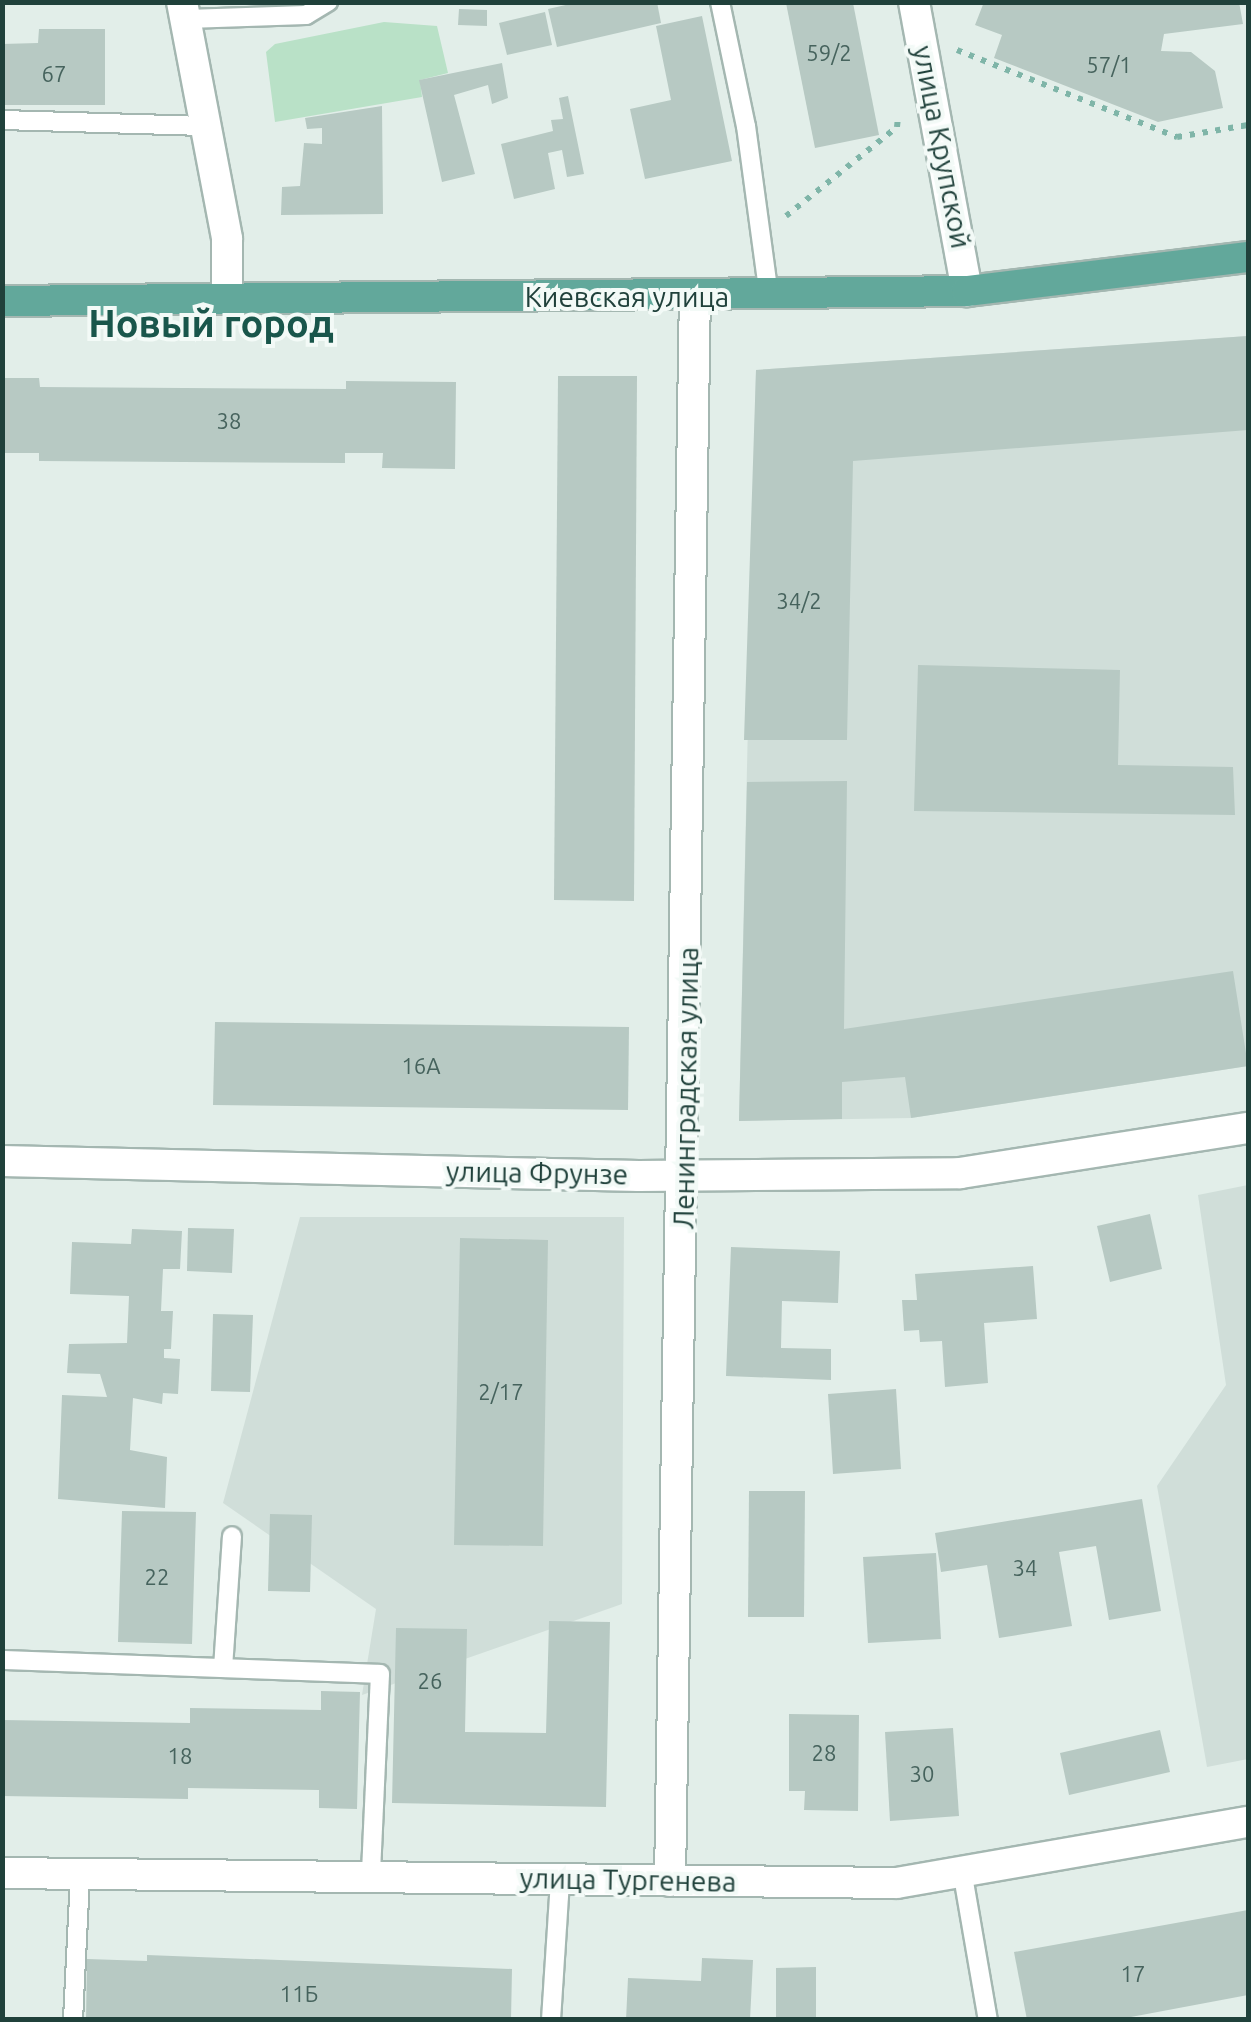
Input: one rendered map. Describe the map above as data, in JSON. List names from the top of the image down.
{
  "streets": {
    "main road": ["Киевская улица"],
    "street": [
      "улица Крупской",
      "Ленинградская улица",
      "улица Фрунзе",
      "улица Тургенева"
    ]
  },
  "crossings": [
    ["улица Крупской", "Киевская улица"],
    ["Киевская улица", "Ленинградская улица"],
    ["Ленинградская улица", "улица Фрунзе"],
    ["Ленинградская улица", "улица Тургенева"]
  ],
  "districts": ["Новый город"],
  "house_numbers": [
    "59/2",
    "57/1",
    "67",
    "38",
    "34/2",
    "16А",
    "2/17",
    "34",
    "22",
    "26",
    "28",
    "18",
    "30",
    "17",
    "11Б"
  ]
}
